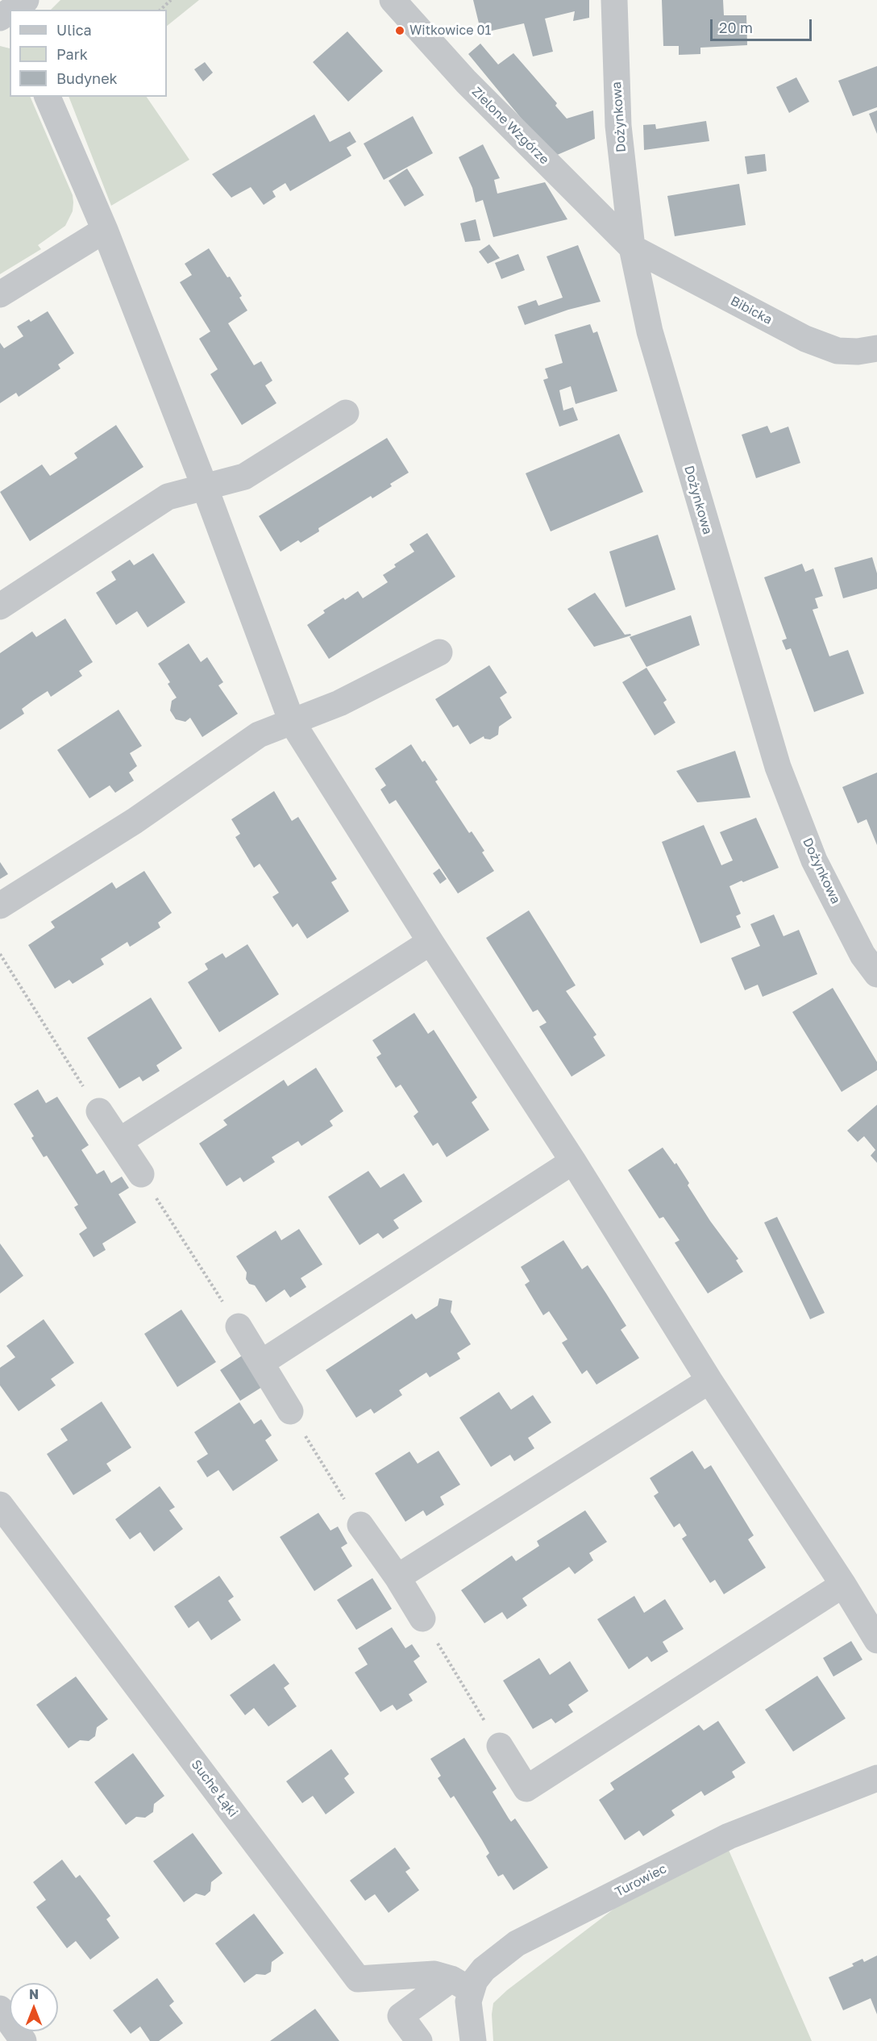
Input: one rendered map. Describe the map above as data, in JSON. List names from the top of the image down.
{
  "streets": {
    "street": [
      "Dożynkowa",
      "Zielone Wzgórze",
      "Bibicka",
      "Suche Łąki",
      "Turowiec"
    ]
  },
  "crossings": [
    ["Dożynkowa", "Zielone Wzgórze"],
    ["Dożynkowa", "Bibicka"],
    ["Zielone Wzgórze", "Bibicka"],
    ["Suche Łąki", "Turowiec"]
  ],
  "places": ["Witkowice 01"],
  "legend": ["Ulica", "Park", "Budynek"],
  "scale_bar": "20 m",
  "north": "top"
}
